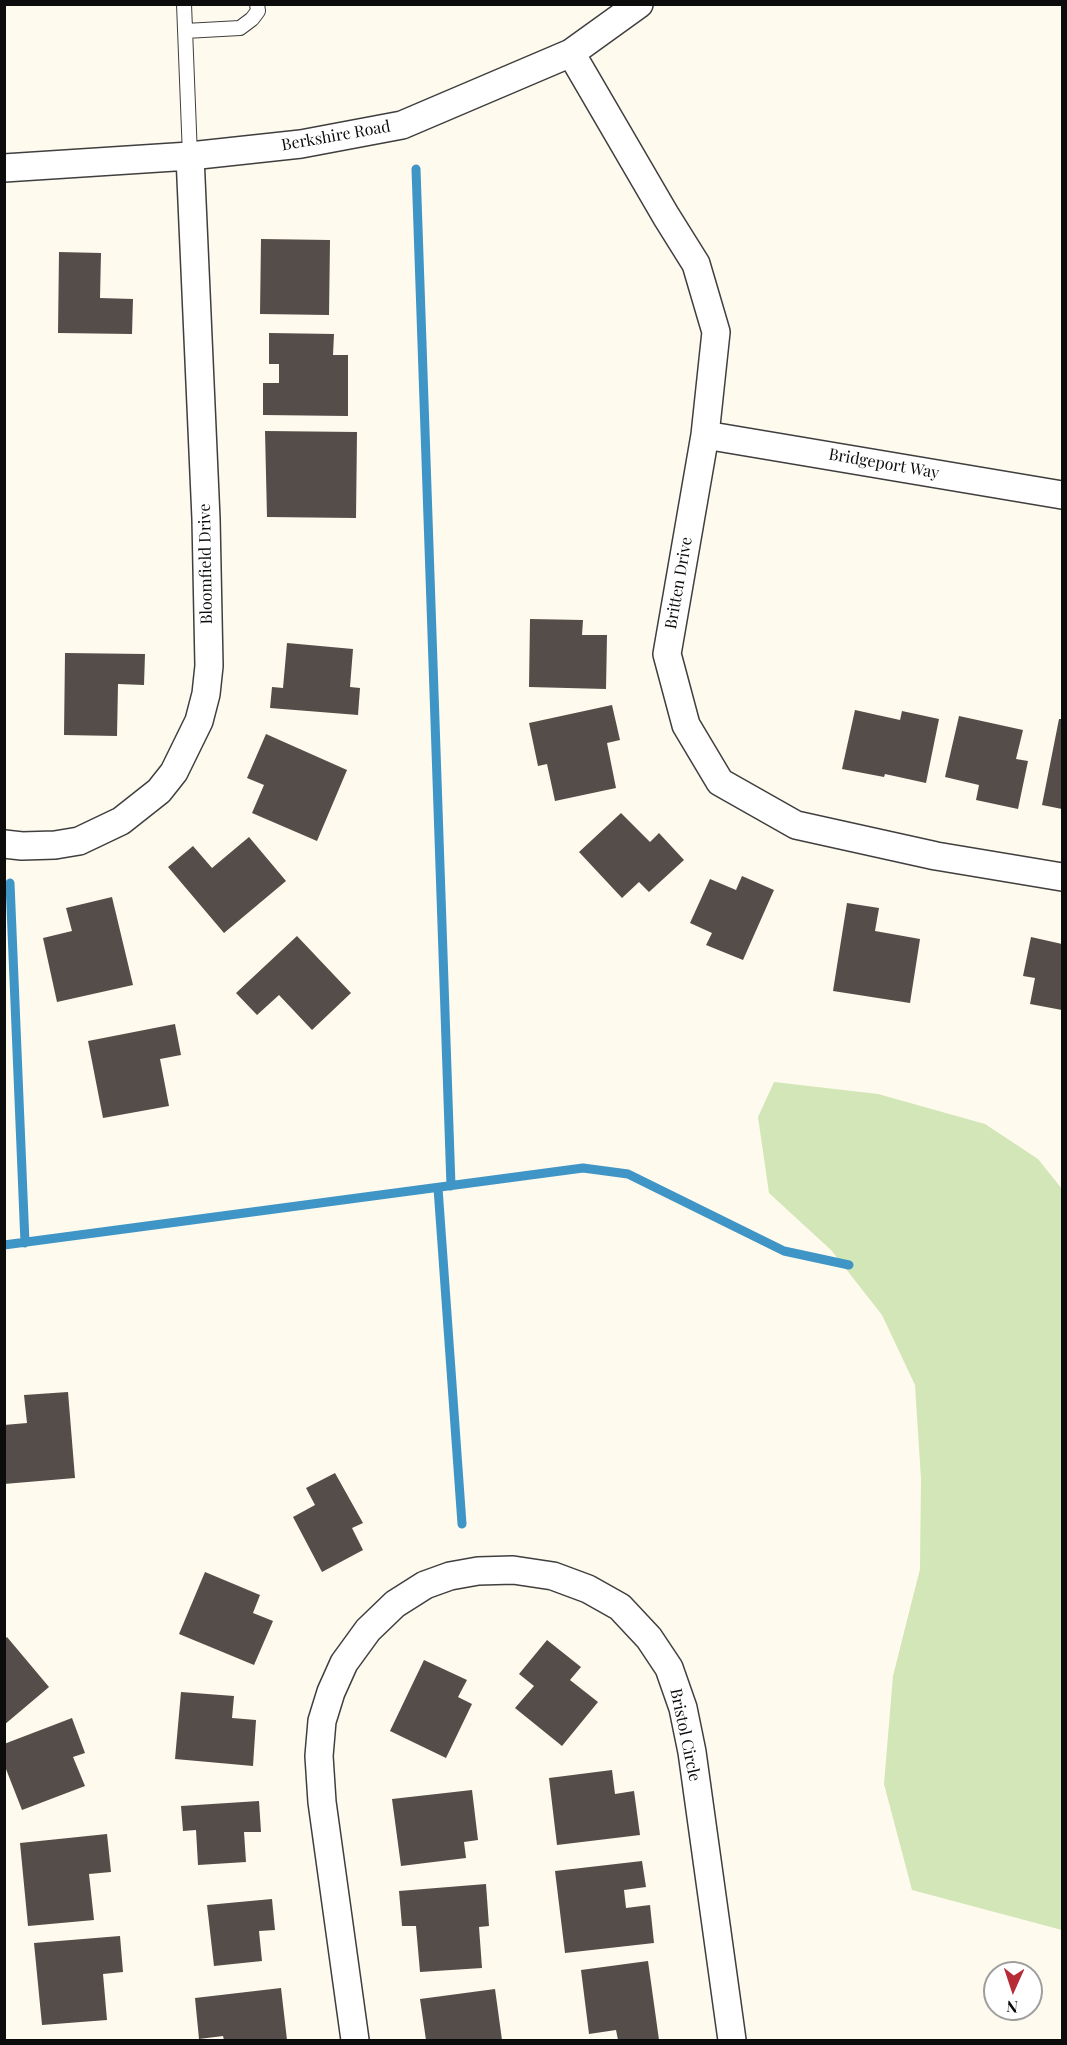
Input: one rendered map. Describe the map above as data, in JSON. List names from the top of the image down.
{
  "streets": {
    "street": [
      "Berkshire Road",
      "Bridgeport Way",
      "Bloomfield Drive",
      "Britten Drive",
      "Bristol Circle"
    ]
  },
  "crossings": [
    ["Berkshire Road", "Bloomfield Drive"],
    ["Berkshire Road", "Britten Drive"],
    ["Bridgeport Way", "Britten Drive"]
  ],
  "north": "bottom"
}
